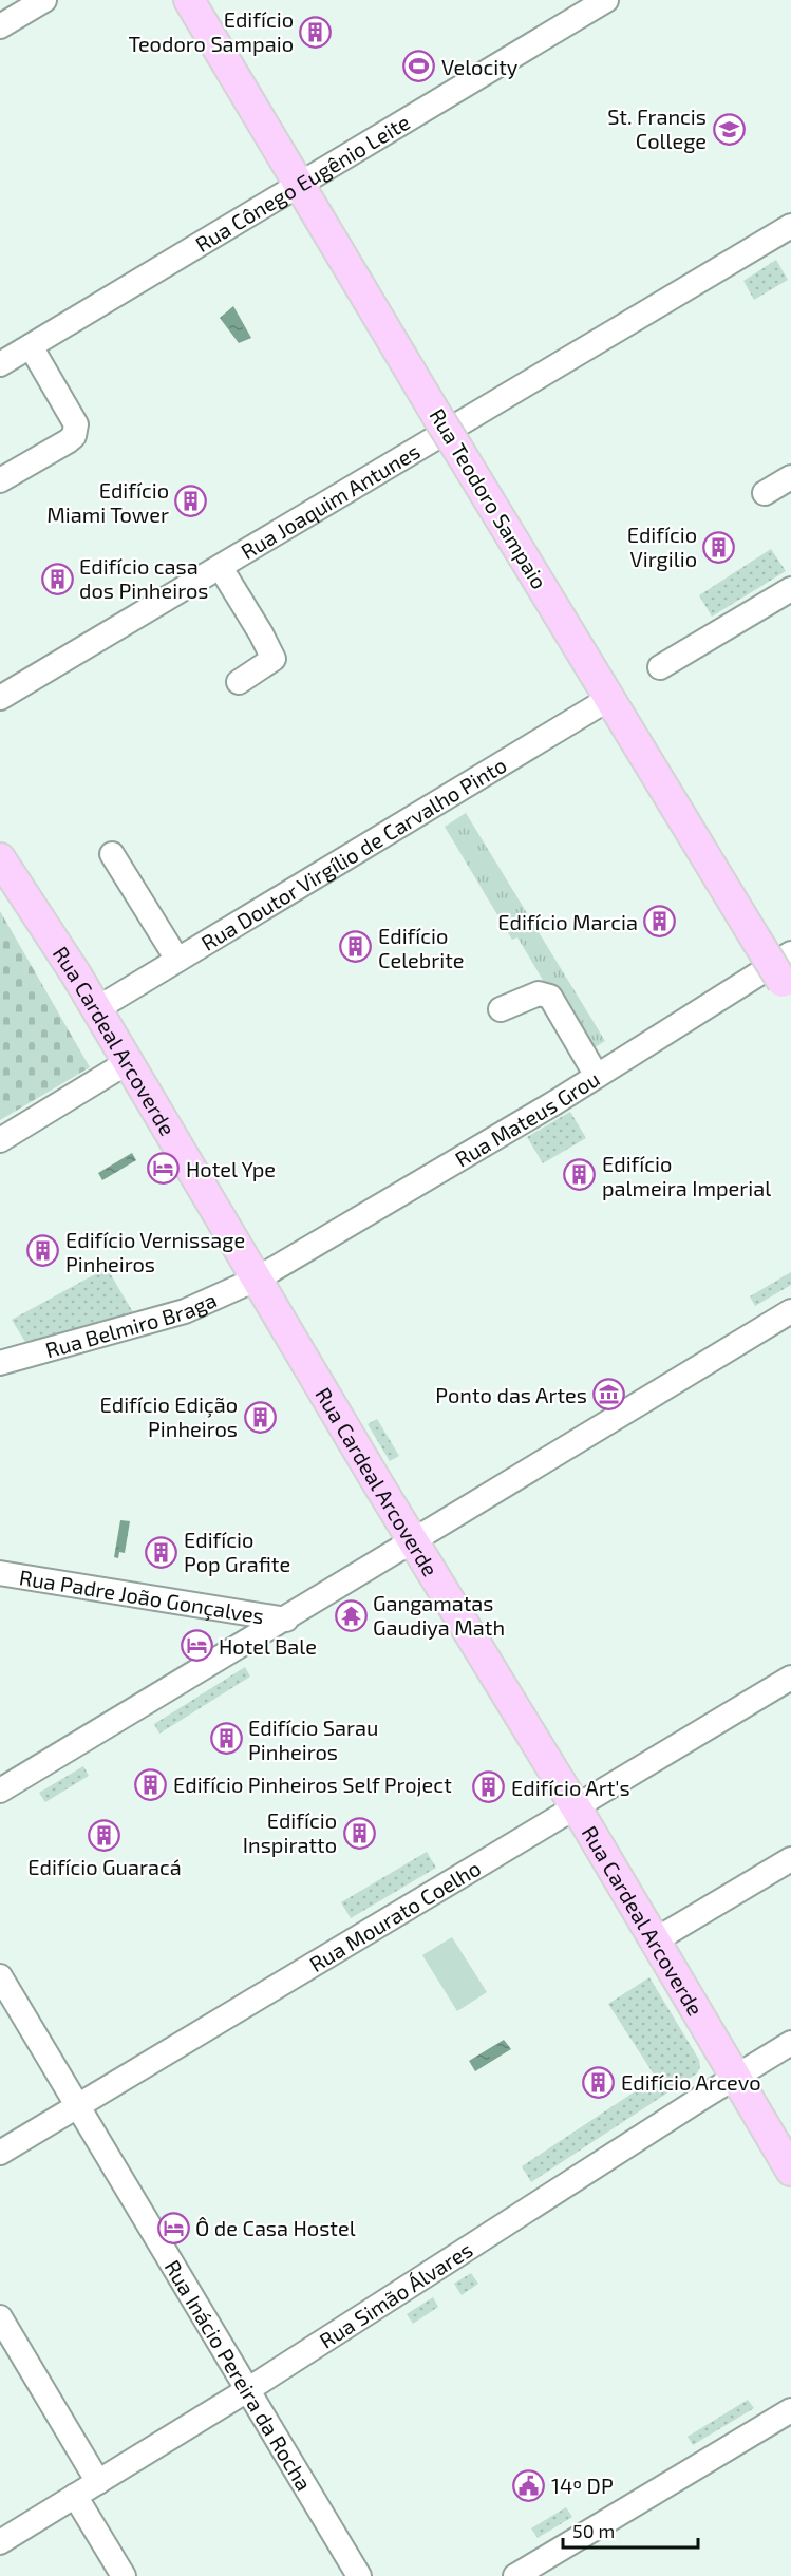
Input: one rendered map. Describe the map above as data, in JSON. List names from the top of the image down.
{
  "streets": {
    "main road": ["Rua Teodoro Sampaio", "Rua Cardeal Arcoverde"],
    "street": [
      "Rua Cônego Eugênio Leite",
      "Rua Joaquim Antunes",
      "Rua Doutor Virgílio de Carvalho Pinto",
      "Rua Mateus Grou",
      "Rua Belmiro Braga",
      "Rua Padre João Gonçalves",
      "Rua Mourato Coelho",
      "Rua Simão Álvares",
      "Rua Inácio Pereira da Rocha"
    ]
  },
  "crossings": [
    ["Rua Cônego Eugênio Leite", "Rua Teodoro Sampaio"],
    ["Rua Teodoro Sampaio", "Rua Doutor Virgílio de Carvalho Pinto"],
    ["Rua Doutor Virgílio de Carvalho Pinto", "Rua Cardeal Arcoverde"],
    ["Rua Cardeal Arcoverde", "Rua Mateus Grou"],
    ["Rua Cardeal Arcoverde", "Rua Belmiro Braga"],
    ["Rua Cardeal Arcoverde", "Rua Mourato Coelho"],
    ["Rua Cardeal Arcoverde", "Rua Simão Álvares"],
    ["Rua Mateus Grou", "Rua Belmiro Braga"],
    ["Rua Mourato Coelho", "Rua Inácio Pereira da Rocha"],
    ["Rua Simão Álvares", "Rua Inácio Pereira da Rocha"]
  ],
  "places": {
    "building": [
      "Edifício Teodoro Sampaio",
      "Edifício Miami Tower",
      "Edifício Virgilio",
      "Edifício casa dos Pinheiros",
      "Edifício Marcia",
      "Edifício Celebrite",
      "Edifício palmeira Imperial",
      "Edifício Vernissage Pinheiros",
      "Edifício Edição Pinheiros",
      "Edifício Pop Grafite",
      "Edifício Sarau Pinheiros",
      "Edifício Pinheiros Self Project",
      "Edifício Art's",
      "Edifício Inspiratto",
      "Edifício Guaracá",
      "Edifício Arcevo"
    ],
    "sports": ["Velocity"],
    "school or university": ["St. Francis College"],
    "hotel": ["Hotel Ype", "Hotel Bale", "Ô de Casa Hostel"],
    "museum": ["Ponto das Artes"],
    "temple": ["Gangamatas Gaudiya Math"],
    "public building": ["14º DP"]
  },
  "scale_bar": "50 m"
}
